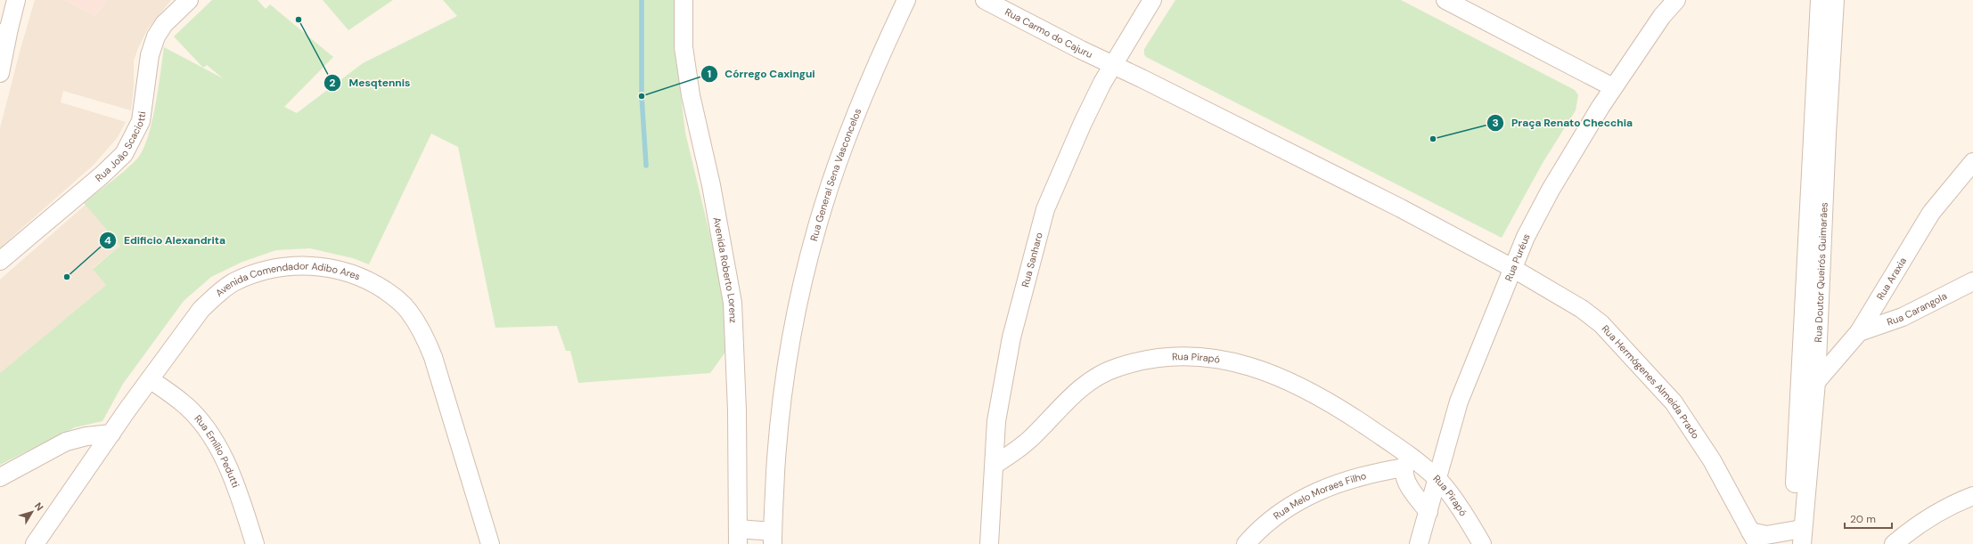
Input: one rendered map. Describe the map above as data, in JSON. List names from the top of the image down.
{
  "streets": {
    "street": [
      "Rua Carmo do Cajuru",
      "Rua João Scaciotti",
      "Rua General Sena Vasconcelos",
      "Rua Puréus",
      "Rua Sanharo",
      "Avenida Roberto Lorenz",
      "Rua Doutor Queirós Guimarães",
      "Rua Araxia",
      "Avenida Comendador Adibo Ares",
      "Rua Carangola",
      "Rua Pirapó",
      "Rua Hermógenes Almeida Prado",
      "Rua Emílio Pedutti",
      "Rua Melo Moraes Filho"
    ]
  },
  "crossings": [
    ["Rua Carmo do Cajuru", "Rua Puréus"],
    ["Rua Carmo do Cajuru", "Rua Sanharo"],
    ["Rua Carmo do Cajuru", "Rua Hermógenes Almeida Prado"],
    ["Rua Puréus", "Rua Pirapó"],
    ["Rua Puréus", "Rua Hermógenes Almeida Prado"],
    ["Rua Sanharo", "Rua Pirapó"],
    ["Rua Doutor Queirós Guimarães", "Rua Araxia"],
    ["Rua Doutor Queirós Guimarães", "Rua Carangola"],
    ["Rua Doutor Queirós Guimarães", "Rua Hermógenes Almeida Prado"],
    ["Rua Araxia", "Rua Carangola"],
    ["Avenida Comendador Adibo Ares", "Rua Emílio Pedutti"],
    ["Rua Pirapó", "Rua Melo Moraes Filho"]
  ],
  "places": [
    "Mesqtennis",
    "Córrego Caxingui",
    "Praça Renato Checchia",
    "Edificio Alexandrita"
  ],
  "scale_bar": "20 m",
  "north": "top right"
}
